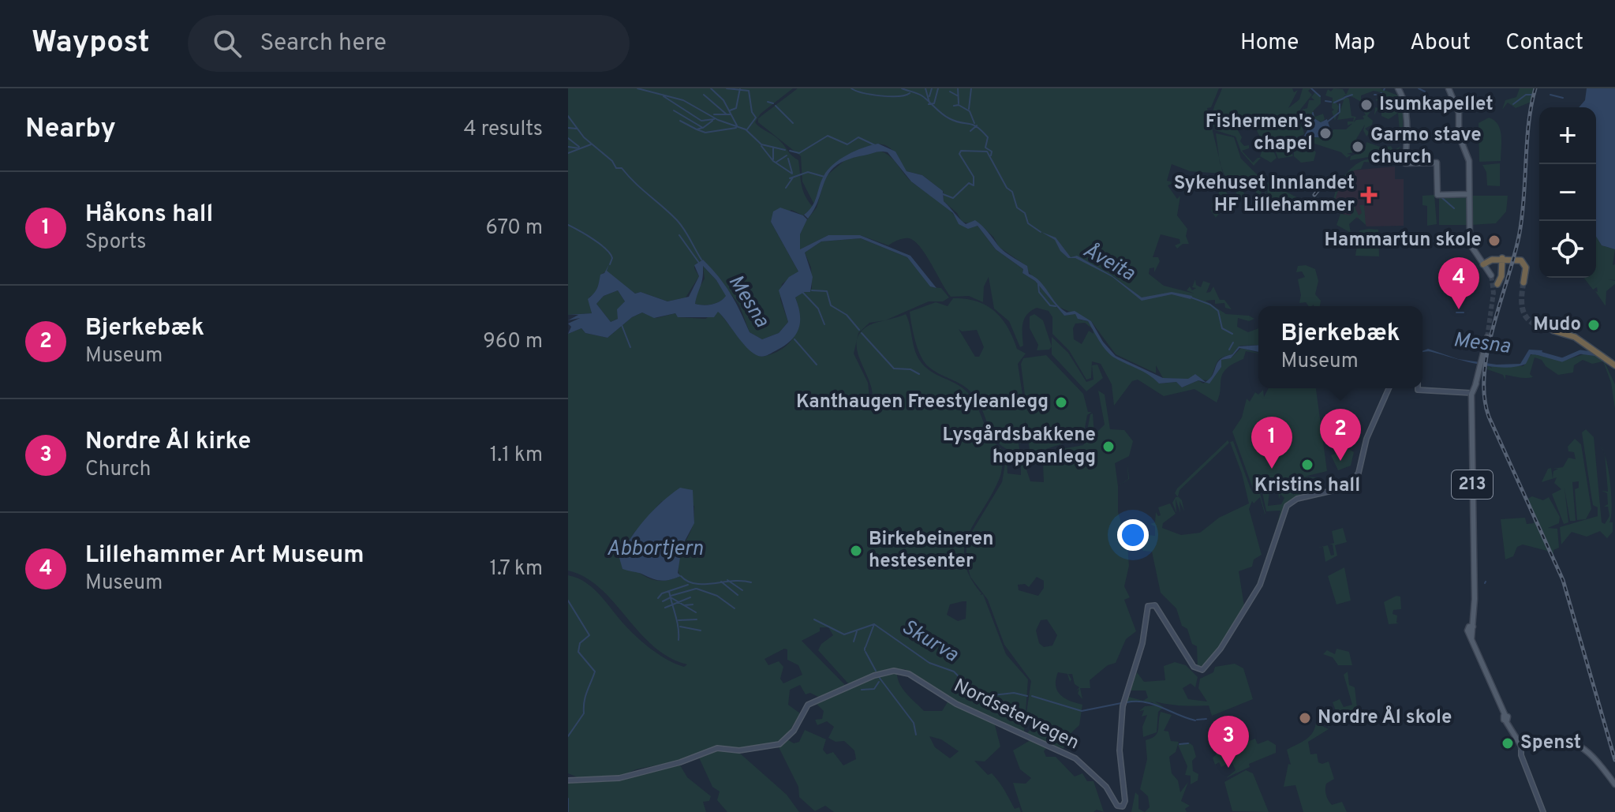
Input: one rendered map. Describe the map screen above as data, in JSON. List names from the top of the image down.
{
  "streets": {
    "main road": ["213", "Nordsetervegen"]
  },
  "water": [
    "Åveita",
    "Mesna",
    "Abbortjern",
    "Skurva"
  ],
  "places": {
    "other": [
      "Isumkapellet",
      "Fishermen's chapel",
      "Garmo stave church",
      "Hammartun skole",
      "Mudo",
      "Kanthaugen Freestyleanlegg",
      "Lysgårdsbakkene hoppanlegg",
      "Kristins hall",
      "Birkebeineren hestesenter",
      "Nordre Ål skole",
      "Spenst"
    ],
    "health": ["Sykehuset Innlandet HF Lillehammer"]
  },
  "page": {
    "header": "Waypost",
    "search": "Search here",
    "nav": [
      "Home",
      "Map",
      "About",
      "Contact"
    ],
    "heading": ["Nearby", "4 results"],
    "map_buttons": ["+", "−"],
    "list": [
      {
        "mark": "1",
        "name": "Håkons hall",
        "note": "Sports",
        "value": "670 m"
      },
      {
        "mark": "2",
        "name": "Bjerkebæk",
        "note": "Museum",
        "value": "960 m"
      },
      {
        "mark": "3",
        "name": "Nordre Ål kirke",
        "note": "Church",
        "value": "1.1 km"
      },
      {
        "mark": "4",
        "name": "Lillehammer Art Museum",
        "note": "Museum",
        "value": "1.7 km"
      }
    ],
    "pins": [
      "4",
      "2",
      "1",
      "3"
    ],
    "popup": ["Bjerkebæk", "Museum"]
  }
}
